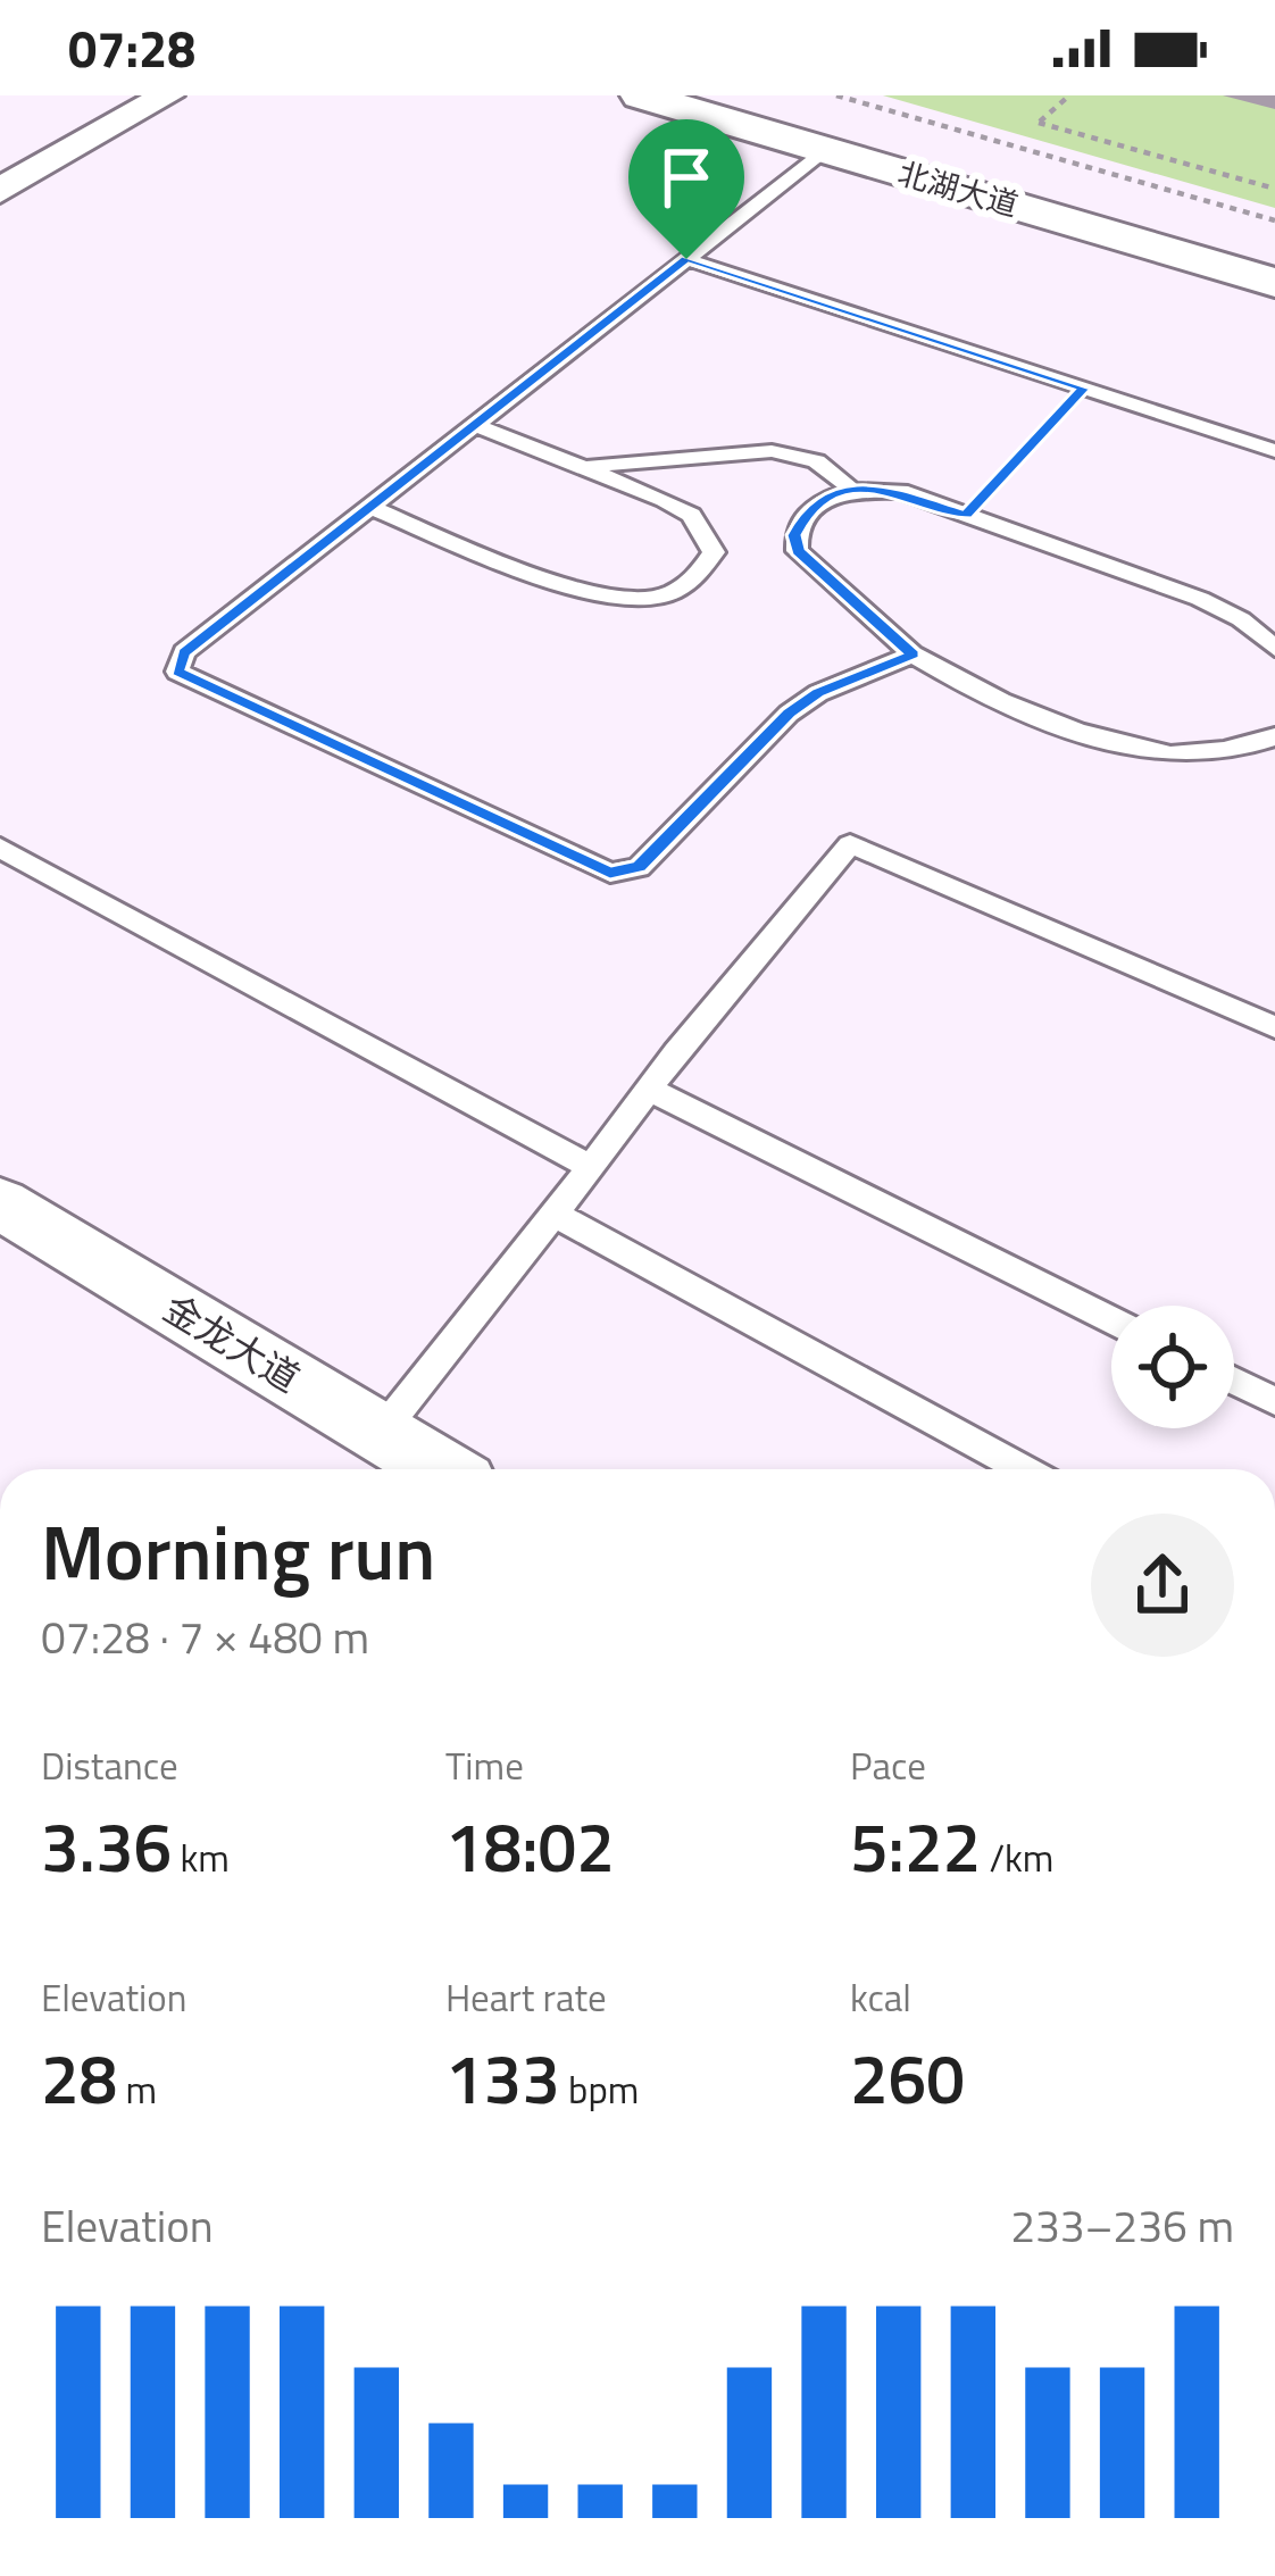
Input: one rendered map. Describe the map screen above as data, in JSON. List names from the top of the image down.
{
  "streets": {
    "main road": ["北湖大道"],
    "street": ["金龙大道"]
  },
  "page": {
    "status": "07:28",
    "heading": ["Morning run", "07:28 · 7 × 480 m"],
    "stats": [
      ["Distance", "3.36 km"],
      ["Time", "18:02"],
      ["Pace", "5:22 /km"],
      ["Elevation", "28 m"],
      ["Heart rate", "133 bpm"],
      ["kcal", "260"]
    ],
    "chart": ["Elevation", "233–236 m"]
  }
}
